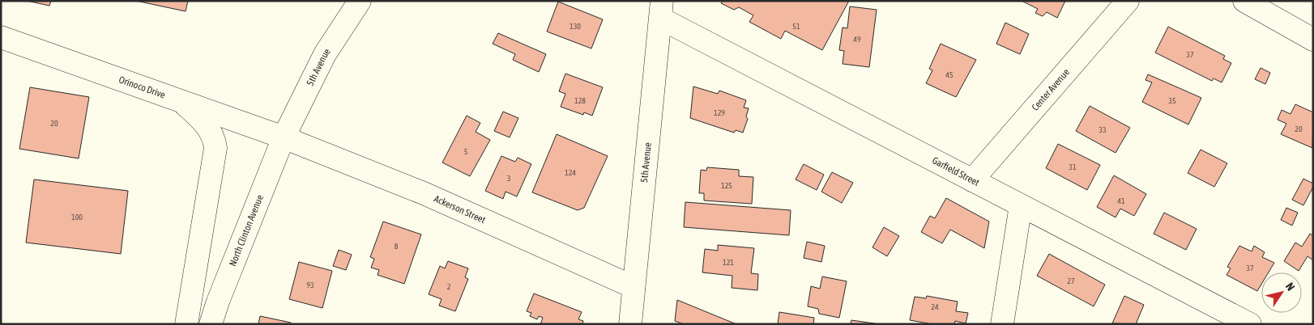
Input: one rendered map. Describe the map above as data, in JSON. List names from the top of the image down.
{
  "streets": {
    "street": [
      "5th Avenue",
      "Orinoco Drive",
      "Center Avenue",
      "Garfield Street",
      "Ackerson Street",
      "North Clinton Avenue"
    ]
  },
  "crossings": [
    ["5th Avenue", "Orinoco Drive"],
    ["5th Avenue", "Garfield Street"],
    ["5th Avenue", "Ackerson Street"],
    ["5th Avenue", "North Clinton Avenue"],
    ["Orinoco Drive", "Ackerson Street"],
    ["Orinoco Drive", "North Clinton Avenue"],
    ["Center Avenue", "Garfield Street"],
    ["Ackerson Street", "North Clinton Avenue"]
  ],
  "house_numbers": [
    "130",
    "51",
    "49",
    "37",
    "45",
    "128",
    "35",
    "129",
    "20",
    "20",
    "33",
    "5",
    "31",
    "124",
    "3",
    "125",
    "41",
    "100",
    "8",
    "121",
    "37",
    "27",
    "93",
    "2",
    "24"
  ],
  "north": "top right"
}
